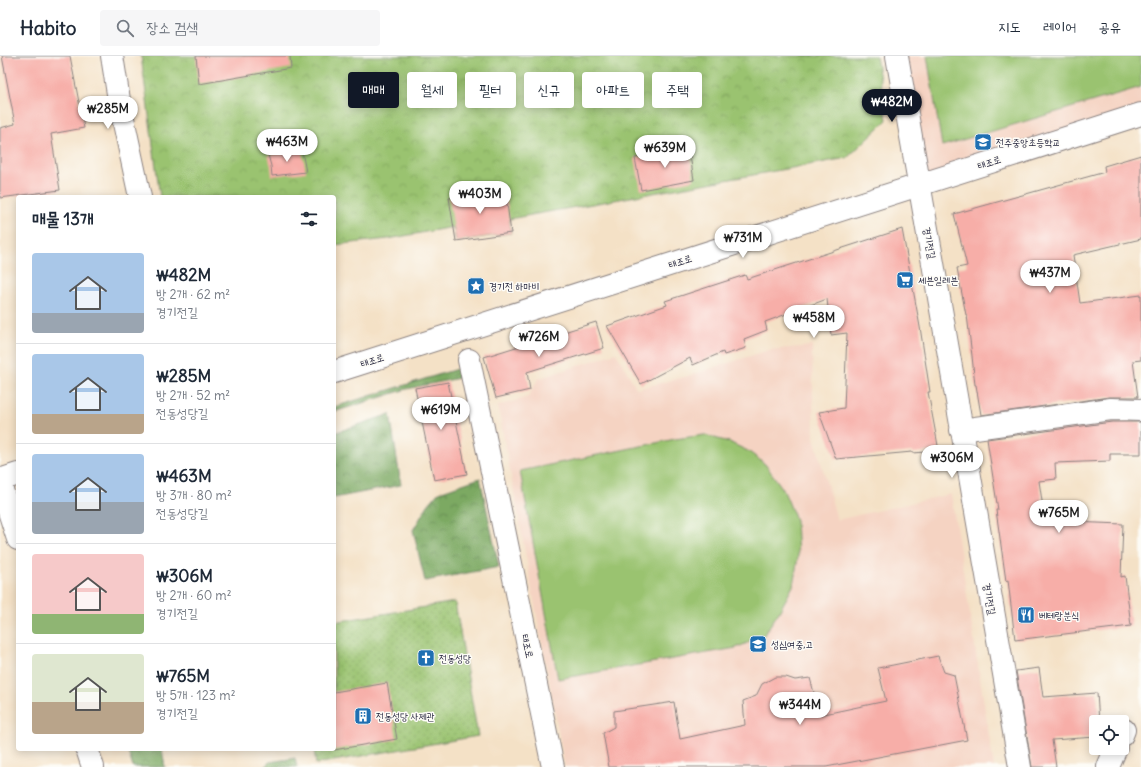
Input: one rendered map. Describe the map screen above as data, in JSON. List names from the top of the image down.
{
  "streets": {
    "street": ["태조로", "경기전길"]
  },
  "crossings": [
    ["태조로", "경기전길"]
  ],
  "places": {
    "school or university": ["전주중앙초등학교", "성심여중,고"],
    "supermarket": ["세븐일레븐"],
    "place": ["경기전 하마비"],
    "restaurant": ["베테랑분식"],
    "church": ["전동성당"],
    "building": ["전동성당 사제관"]
  },
  "page": {
    "header": "Habito",
    "search": "장소 검색",
    "nav": ["지도", "레이어", "공유"],
    "chip": [
      "매매",
      "월세",
      "필터",
      "신규",
      "아파트",
      "주택"
    ],
    "price": [
      "₩482M",
      "₩285M",
      "₩463M",
      "₩639M",
      "₩403M",
      "₩731M",
      "₩437M",
      "₩458M",
      "₩726M",
      "₩619M",
      "₩306M",
      "₩765M",
      "₩344M"
    ],
    "heading": "매물 13개",
    "list": [
      {
        "name": "₩482M",
        "note": "방 2개 · 62 m² · 경기전길"
      },
      {
        "name": "₩285M",
        "note": "방 2개 · 52 m² · 전동성당길"
      },
      {
        "name": "₩463M",
        "note": "방 3개 · 80 m² · 전동성당길"
      },
      {
        "name": "₩306M",
        "note": "방 2개 · 60 m² · 경기전길"
      },
      {
        "name": "₩765M",
        "note": "방 5개 · 123 m² · 경기전길"
      }
    ]
  }
}
